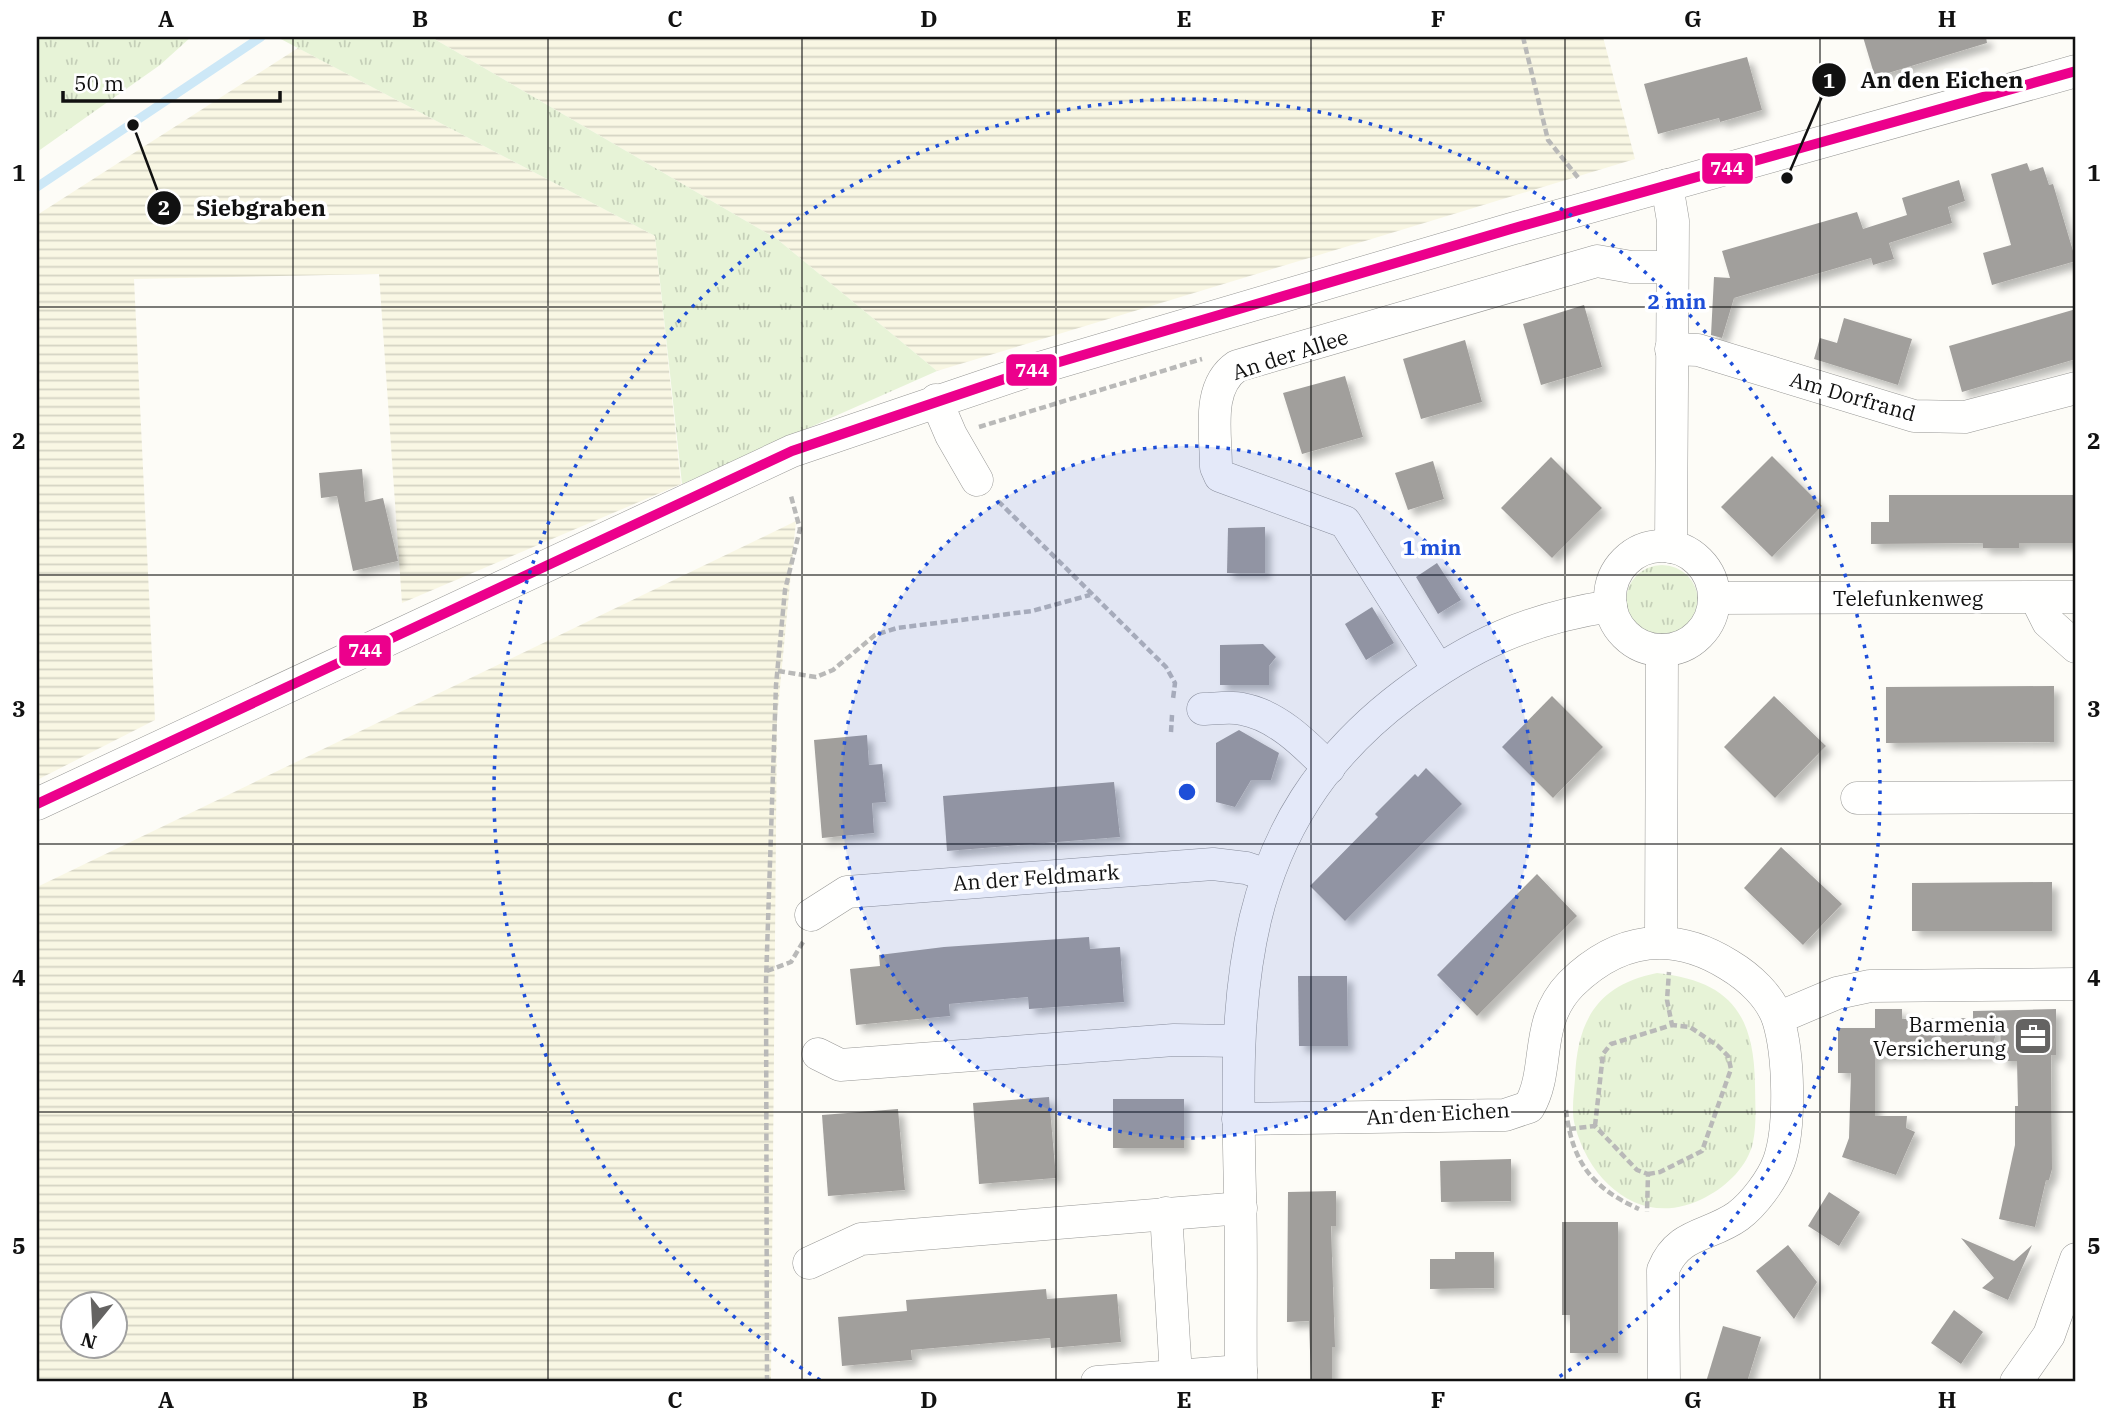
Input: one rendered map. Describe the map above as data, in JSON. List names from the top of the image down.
{
  "streets": {
    "street": [
      "An der Allee",
      "Am Dorfrand",
      "Telefunkenweg",
      "An der Feldmark",
      "An den Eichen"
    ]
  },
  "places": {
    "other": ["Siebgraben", "An den Eichen"],
    "office": ["Barmenia Versicherung"]
  },
  "lines": ["transit line 744"],
  "scale_bar": "50 m",
  "north": "bottom",
  "grid": {
    "columns": [
      "A",
      "B",
      "C",
      "D",
      "E",
      "F",
      "G",
      "H"
    ],
    "rows": [
      "1",
      "2",
      "3",
      "4",
      "5"
    ]
  },
  "rings": ["2 min", "1 min"]
}
